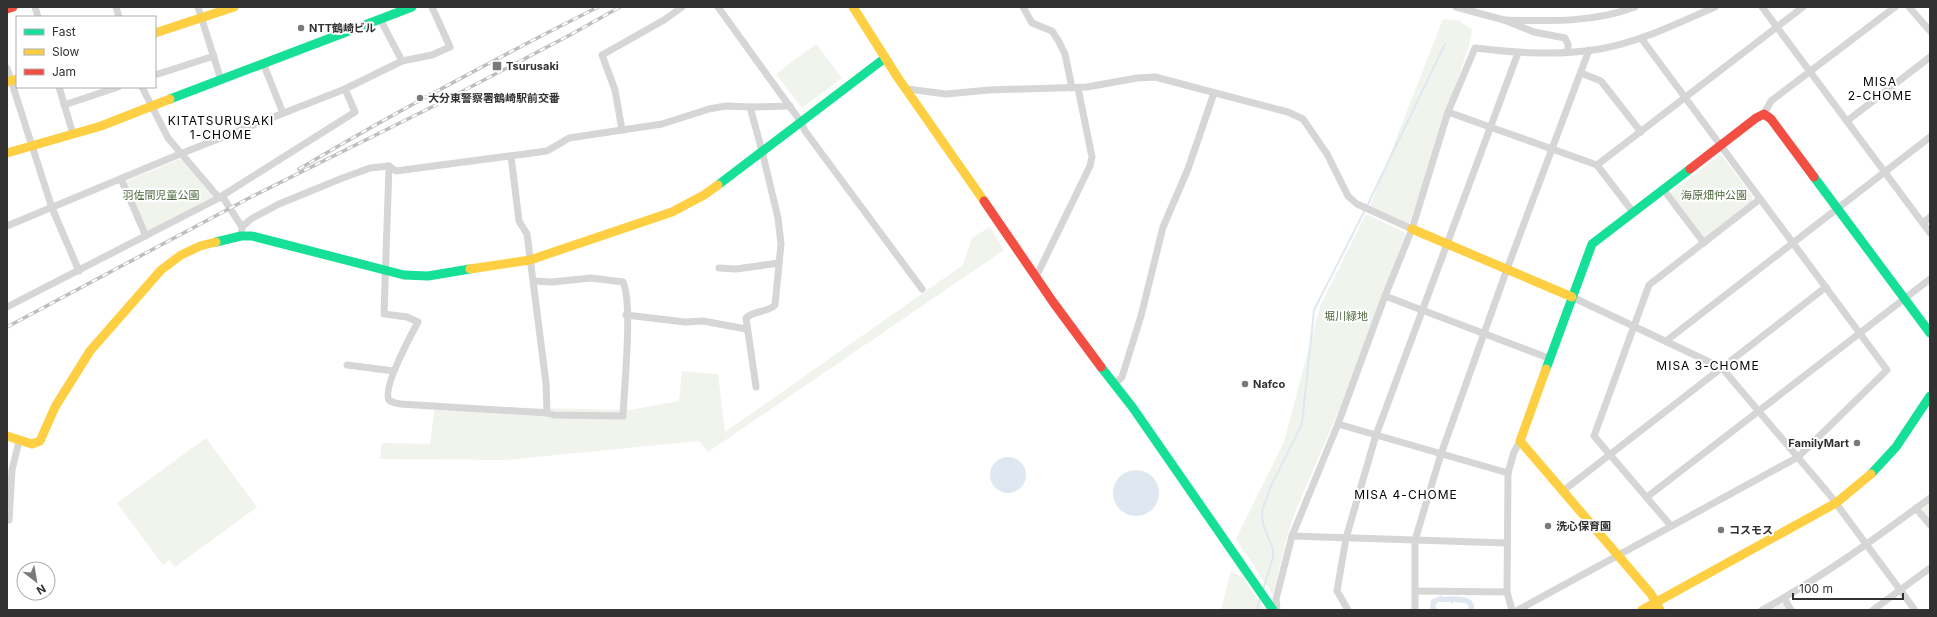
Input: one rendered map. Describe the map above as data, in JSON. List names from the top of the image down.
{
  "districts": [
    "MISA 2-CHOME",
    "KITATSURUSAKI 1-CHOME",
    "MISA 3-CHOME",
    "MISA 4-CHOME"
  ],
  "parks": ["羽佐間児童公園", "海原畑仲公園", "堀川緑地"],
  "places": {
    "other": [
      "NTT鶴崎ビル",
      "大分東警察署鶴崎駅前交番",
      "Nafco",
      "FamilyMart",
      "洗心保育園",
      "コスモス"
    ],
    "transit": ["Tsurusaki"]
  },
  "legend": ["Fast", "Slow", "Jam"],
  "scale_bar": "100 m",
  "north": "bottom right"
}
